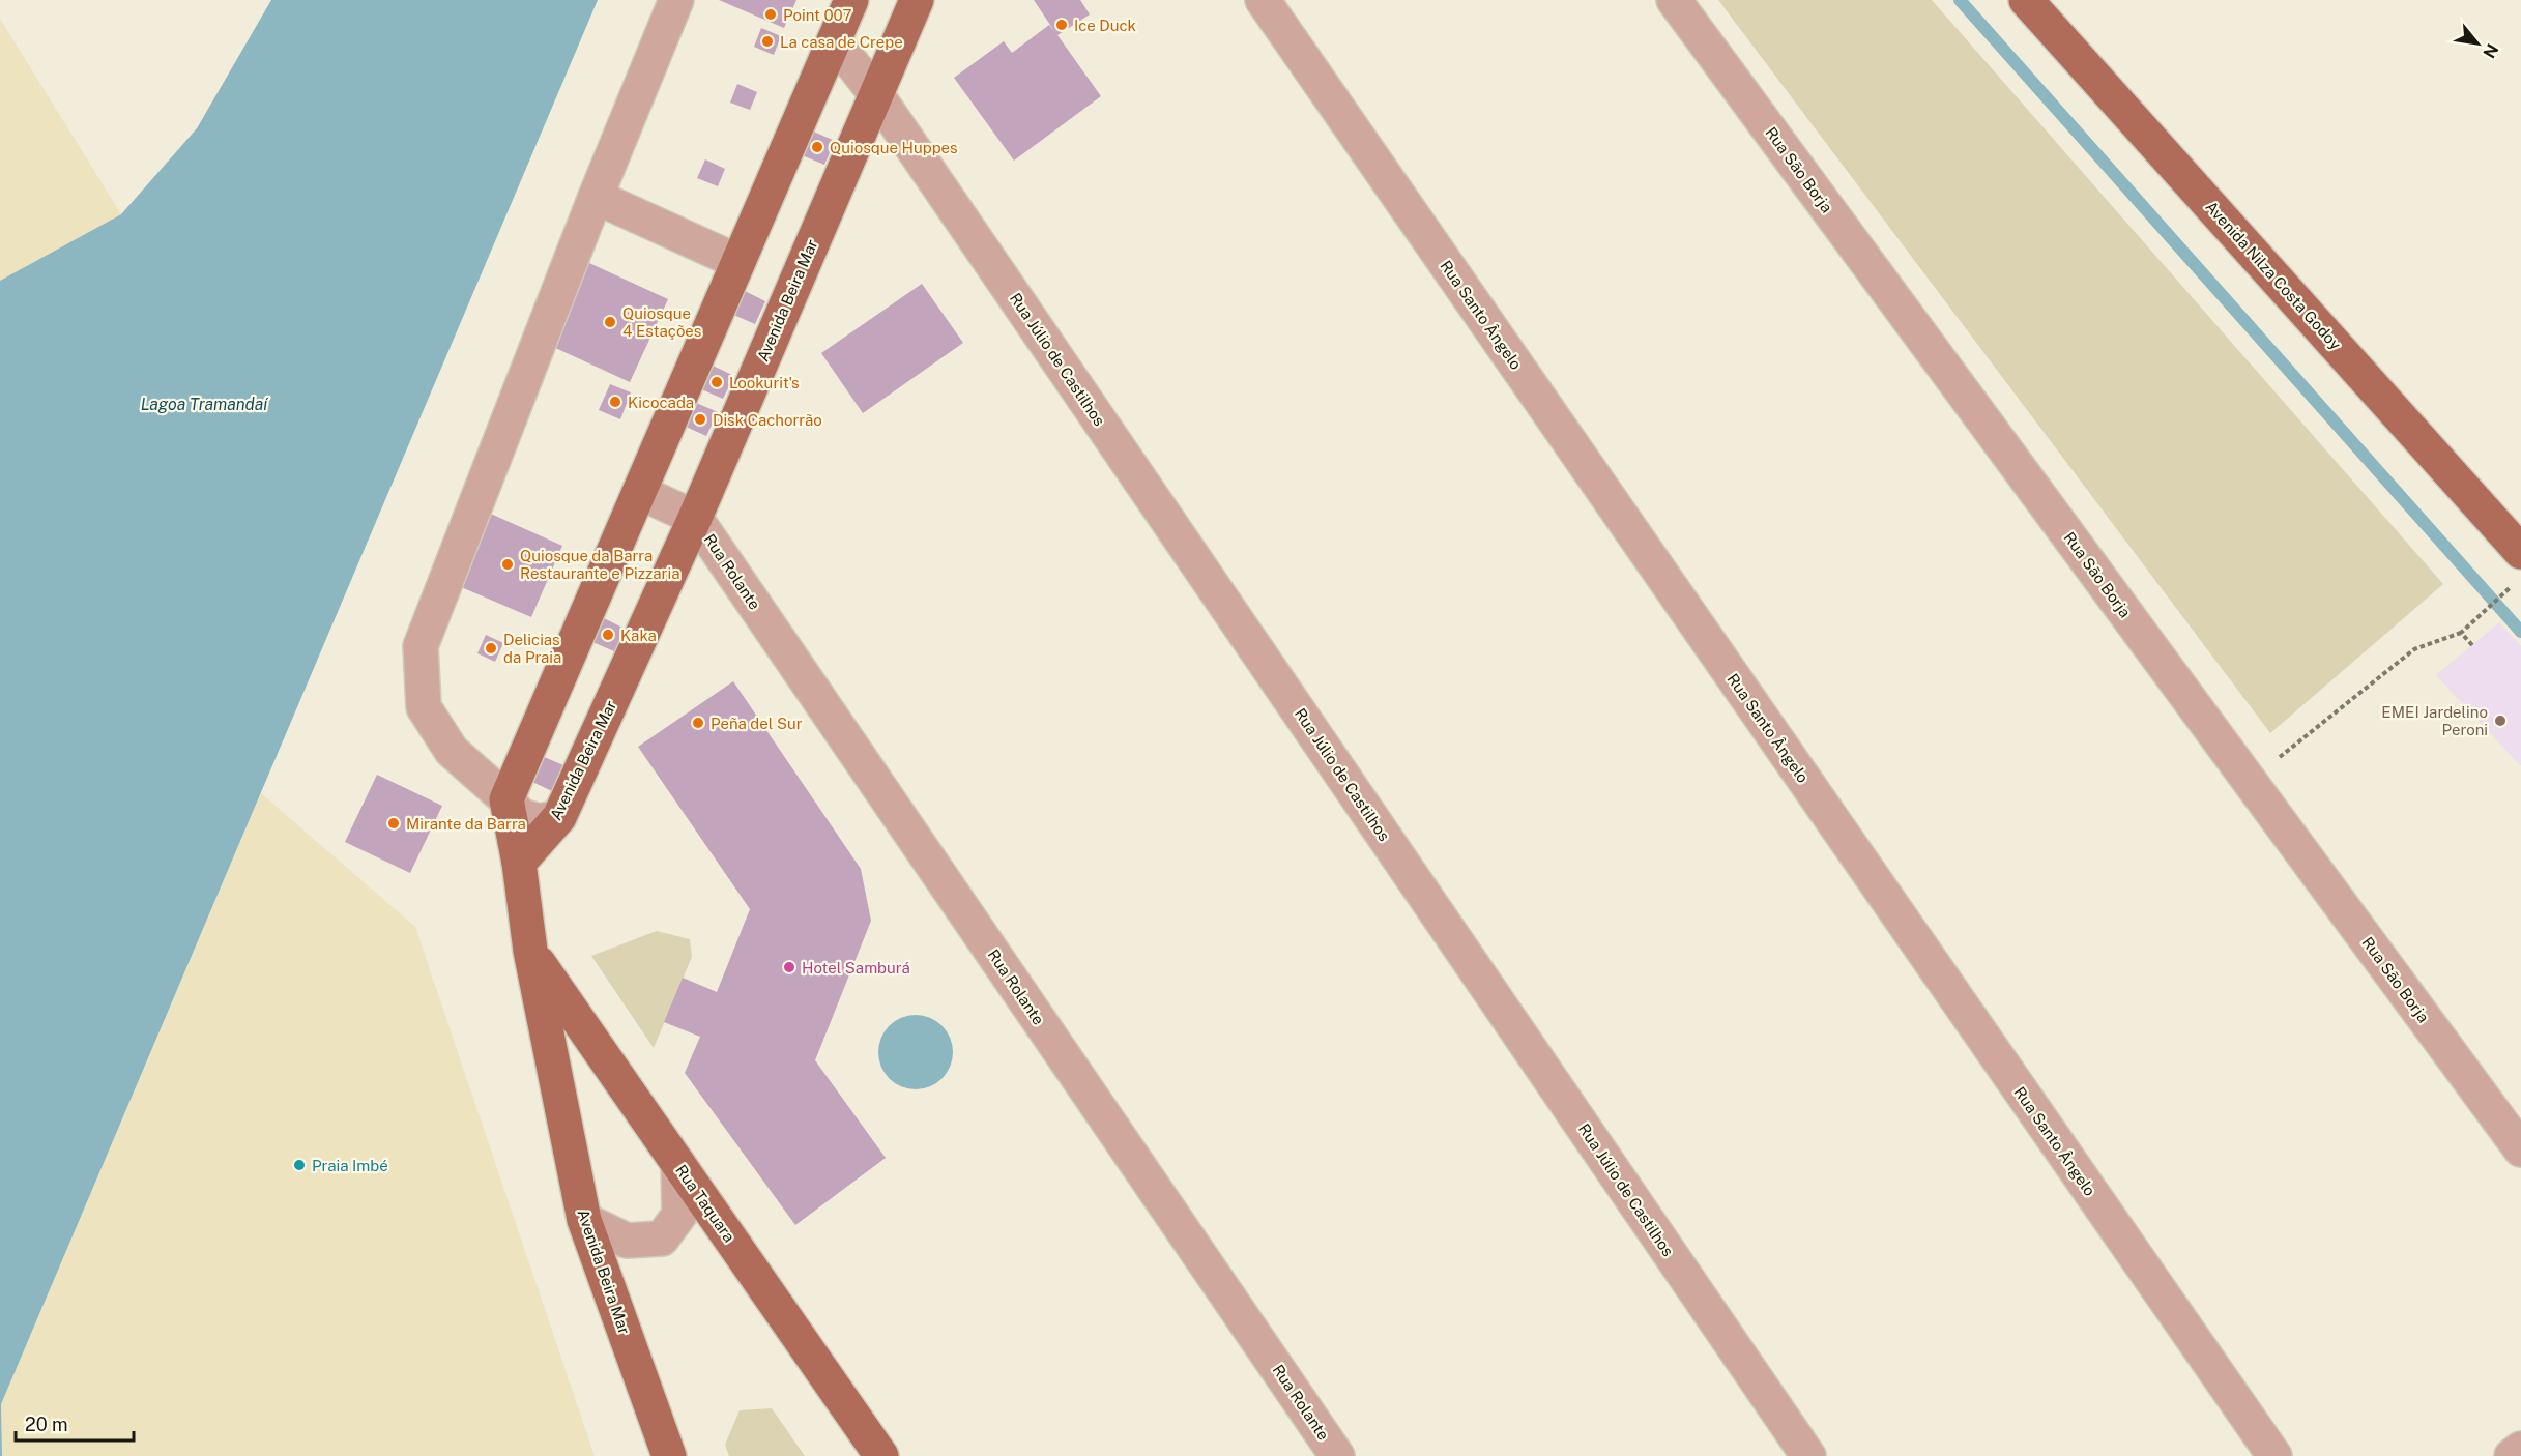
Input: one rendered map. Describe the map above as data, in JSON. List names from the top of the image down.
{
  "streets": {
    "main road": ["Avenida Nilza Costa Godoy", "Avenida Beira Mar", "Rua Taquara"],
    "street": [
      "Rua São Borja",
      "Rua Santo Ângelo",
      "Rua Júlio de Castilhos",
      "Rua Rolante"
    ]
  },
  "crossings": [
    ["Avenida Beira Mar", "Rua Júlio de Castilhos"],
    ["Avenida Beira Mar", "Rua Rolante"],
    ["Avenida Beira Mar", "Rua Taquara"]
  ],
  "water": ["Lagoa Tramandaí"],
  "places": [
    "Point 007",
    "Ice Duck",
    "La casa de Crepe",
    "Quiosque Huppes",
    "Quiosque 4 Estações",
    "Lookurit's",
    "Kicocada",
    "Disk Cachorrão",
    "Quiosque da Barra Restaurante e Pizzaria",
    "Kaka",
    "Delicias da Praia",
    "EMEI Jardelino Peroni",
    "Peña del Sur",
    "Mirante da Barra",
    "Hotel Samburá",
    "Praia Imbé"
  ],
  "scale_bar": "20 m",
  "north": "bottom right"
}
